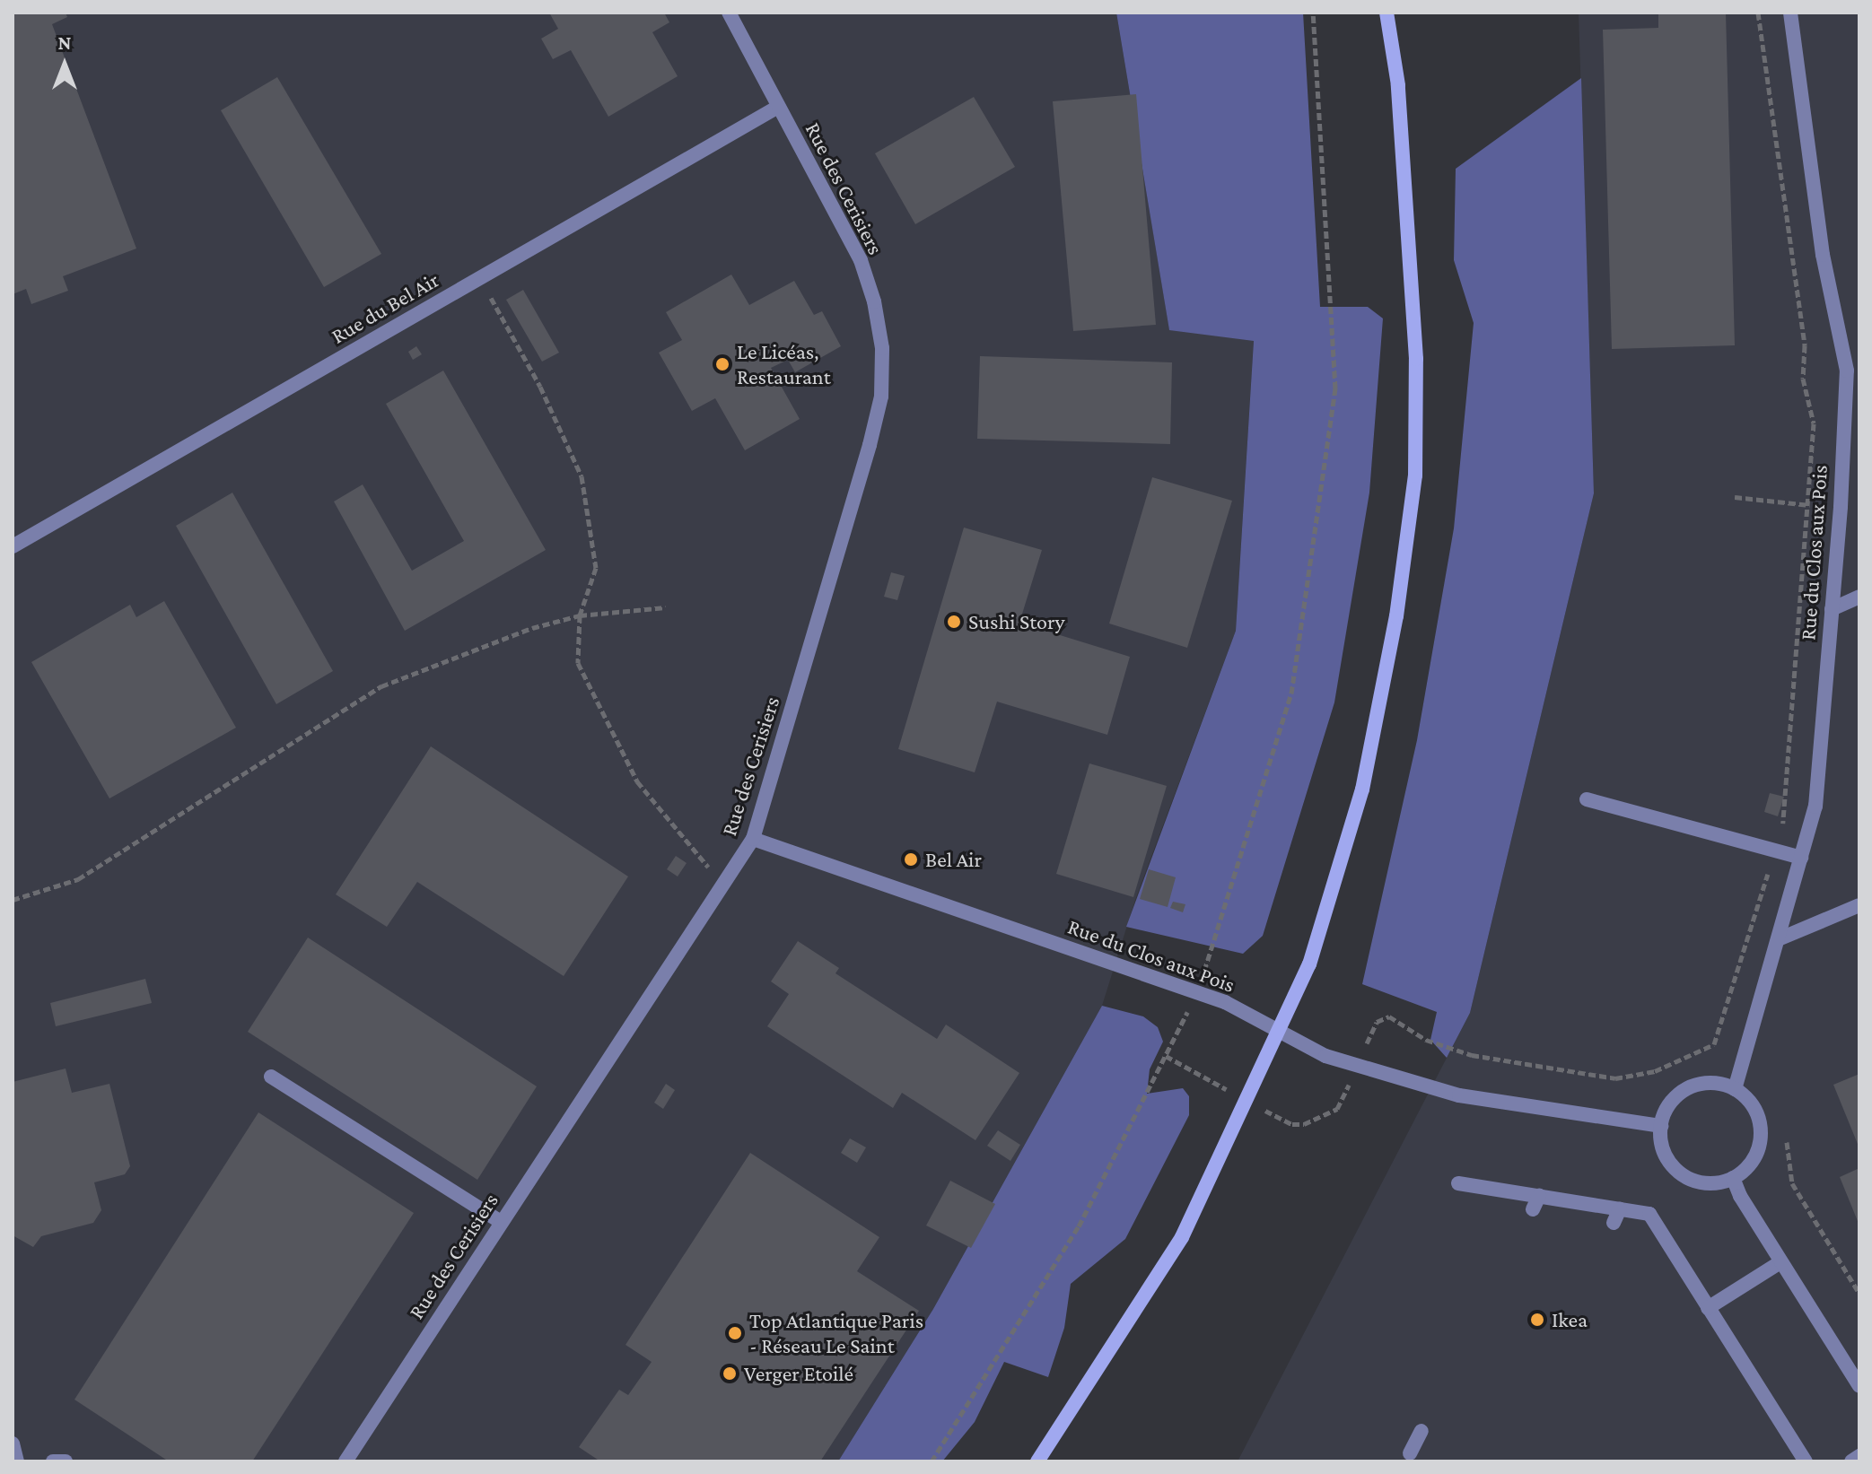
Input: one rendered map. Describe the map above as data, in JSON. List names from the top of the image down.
{
  "streets": {
    "street": ["Rue des Cerisiers", "Rue du Bel Air", "Rue du Clos aux Pois"]
  },
  "crossings": [
    ["Rue des Cerisiers", "Rue du Bel Air"],
    ["Rue des Cerisiers", "Rue du Clos aux Pois"]
  ],
  "places": [
    "Le Licéas, Restaurant",
    "Sushi Story",
    "Bel Air",
    "Ikea",
    "Top Atlantique Paris - Réseau Le Saint",
    "Verger Etoilé"
  ],
  "north": "top"
}
